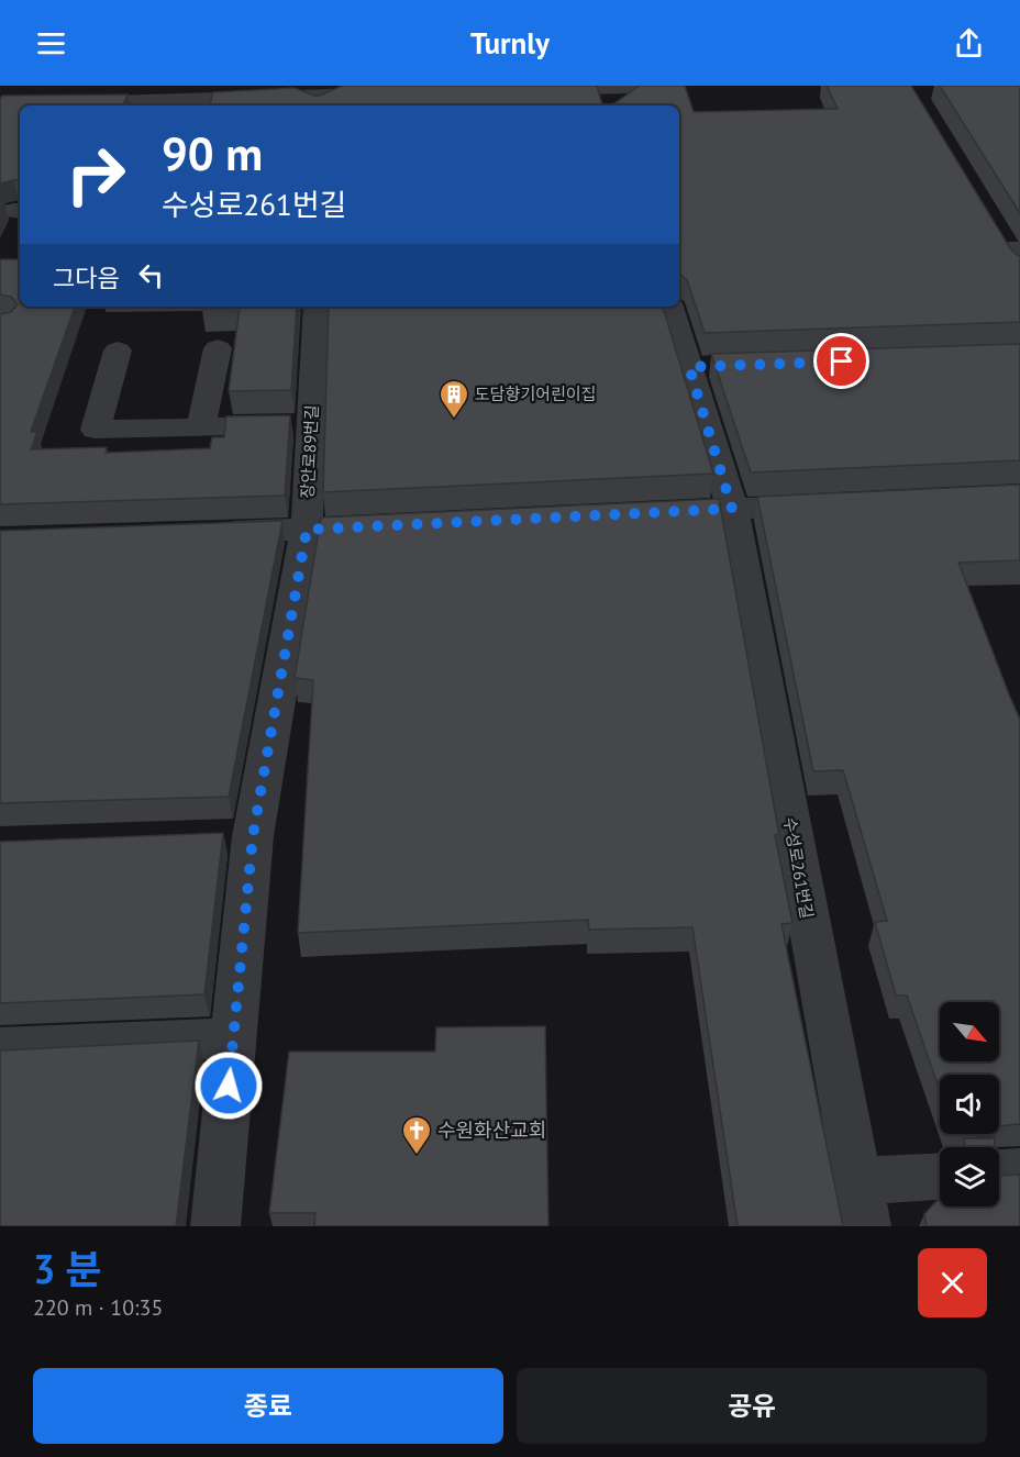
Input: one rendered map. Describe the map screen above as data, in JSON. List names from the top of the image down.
{
  "streets": {
    "street": ["장안로89번길", "수성로261번길"]
  },
  "places": {
    "building": ["도담향기어린이집"],
    "church": ["수원화산교회"]
  },
  "north": "bottom right",
  "page": {
    "header": "Turnly",
    "turn": ["90 m", "수성로261번길"],
    "then": "그다음",
    "heading": ["3 분", "220 m · 10:35"],
    "buttons": ["종료", "공유"]
  }
}
